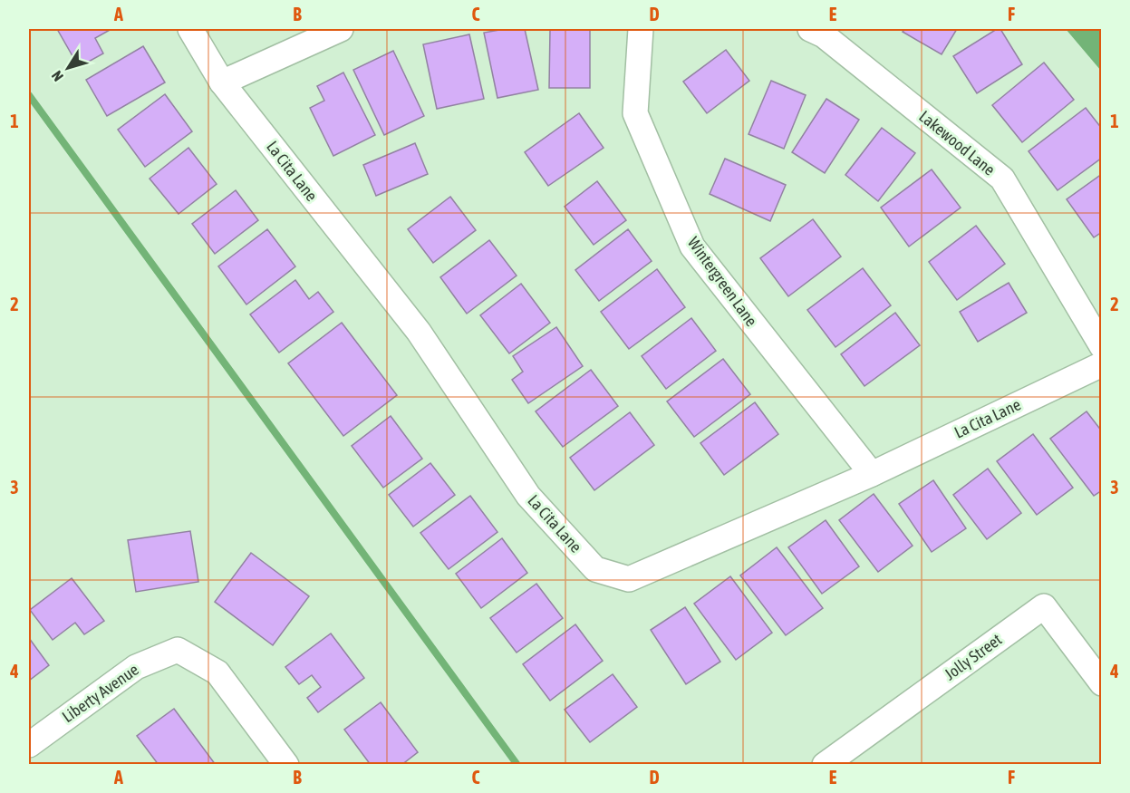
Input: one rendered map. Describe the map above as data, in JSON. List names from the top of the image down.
{
  "streets": {
    "street": [
      "Lakewood Lane",
      "La Cita Lane",
      "Wintergreen Lane",
      "Jolly Street",
      "Liberty Avenue"
    ]
  },
  "crossings": [
    ["La Cita Lane", "Wintergreen Lane"]
  ],
  "north": "bottom left",
  "grid": {
    "columns": [
      "A",
      "B",
      "C",
      "D",
      "E",
      "F"
    ],
    "rows": [
      "1",
      "2",
      "3",
      "4"
    ]
  }
}
